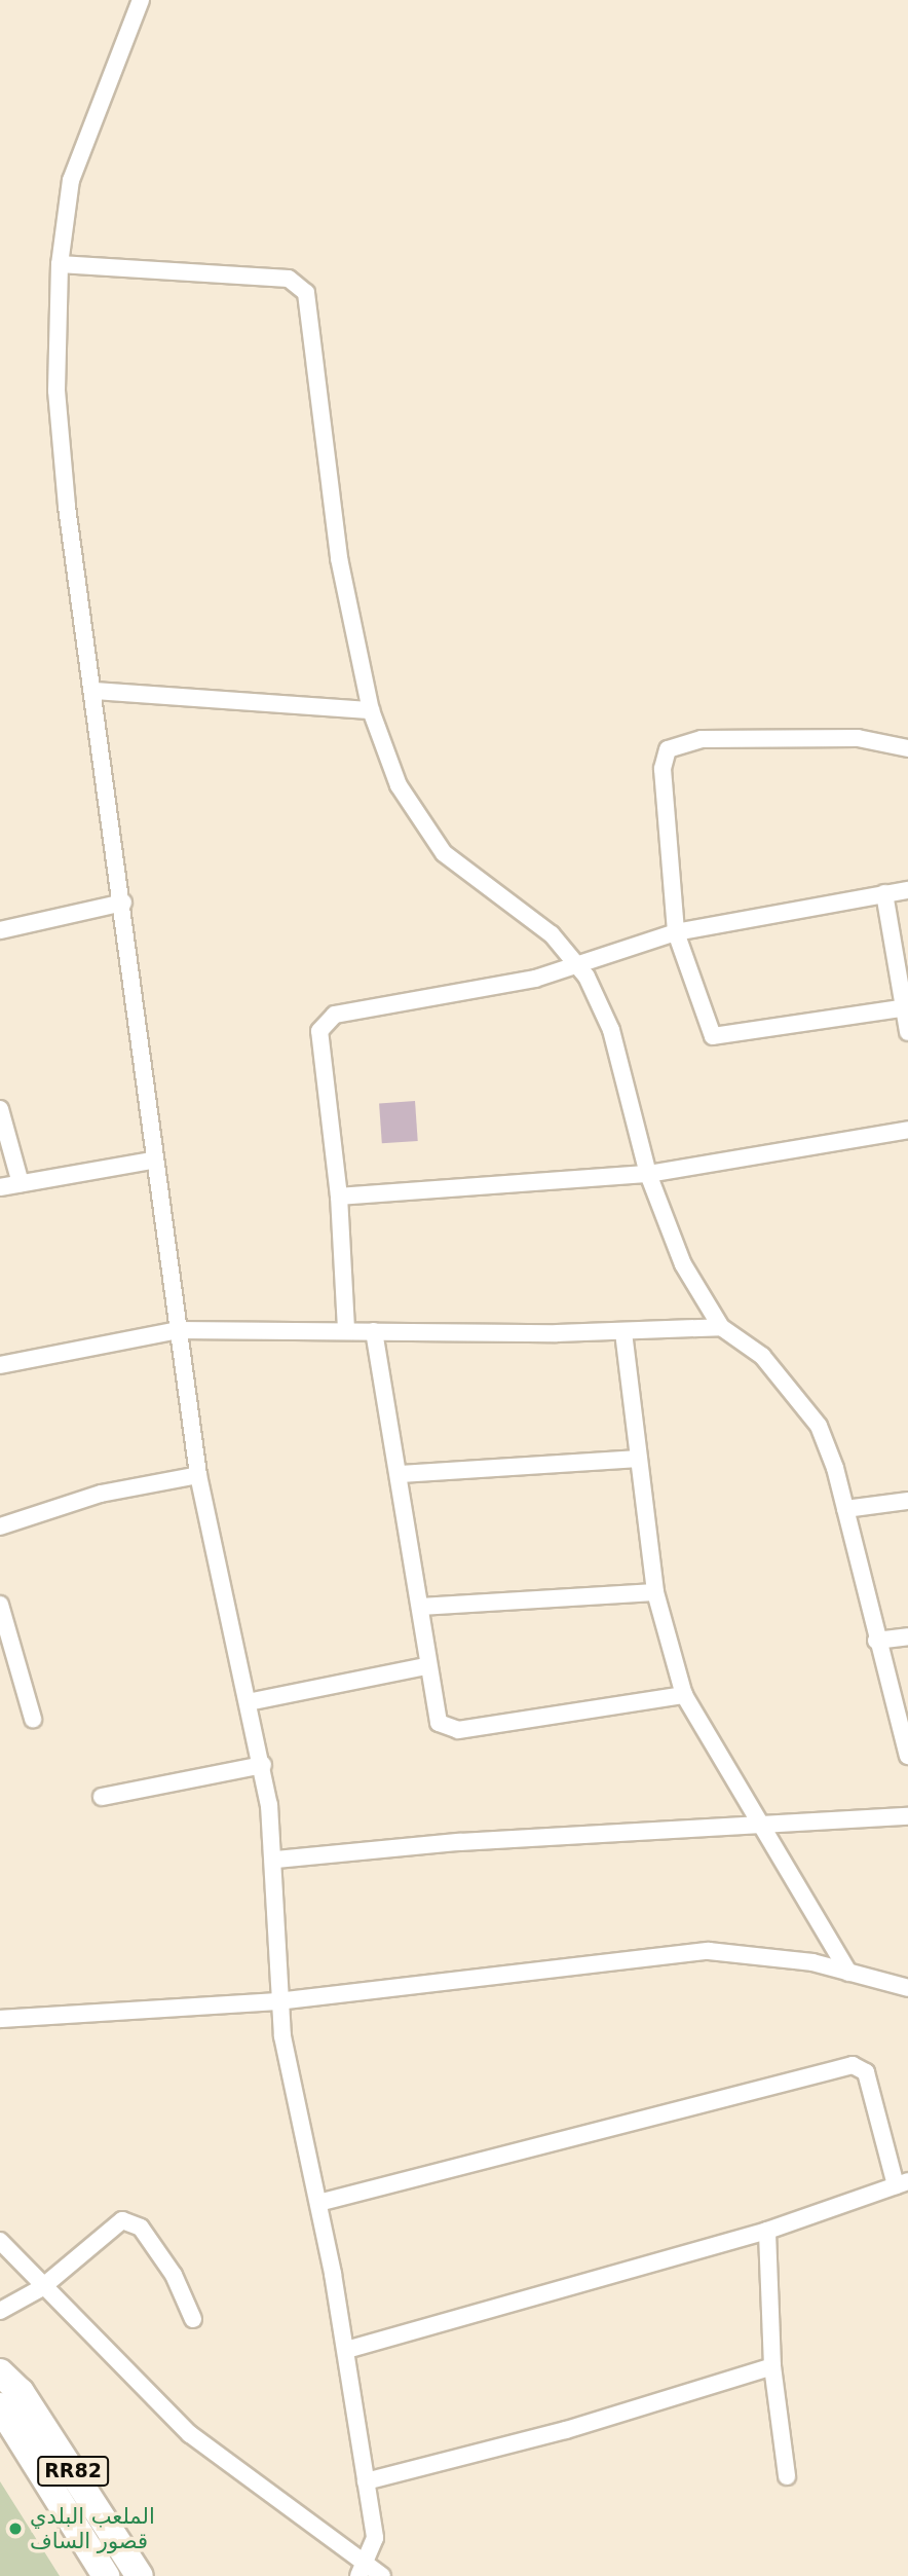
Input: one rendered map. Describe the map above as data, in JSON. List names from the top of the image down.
{
  "streets": {
    "main road": ["RR82"]
  },
  "places": ["الملعب البلدي قصور الساف"]
}
